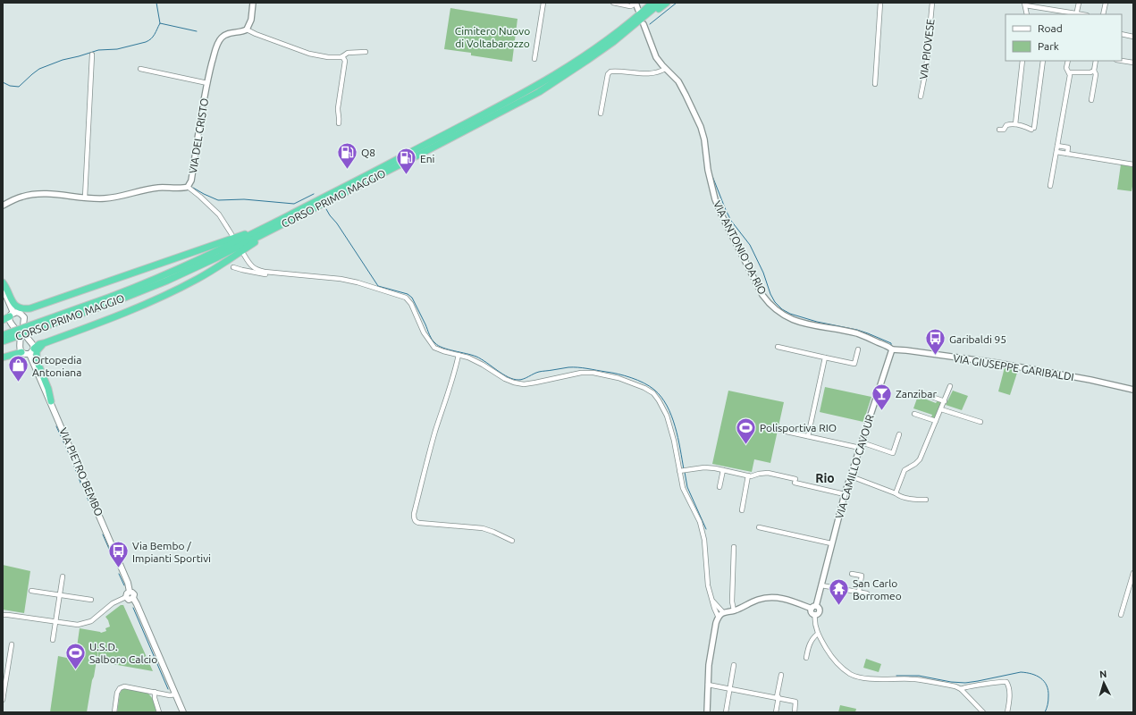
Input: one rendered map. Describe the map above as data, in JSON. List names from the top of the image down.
{
  "streets": {
    "highway": ["CORSO PRIMO MAGGIO"],
    "main road": ["VIA PIETRO BEMBO"],
    "street": [
      "VIA PIOVESE",
      "VIA DEL CRISTO",
      "VIA ANTONIO DA RIO",
      "VIA GIUSEPPE GARIBALDI",
      "VIA CAMILLO CAVOUR"
    ]
  },
  "crossings": [
    ["VIA ANTONIO DA RIO", "VIA GIUSEPPE GARIBALDI"],
    ["VIA ANTONIO DA RIO", "VIA CAMILLO CAVOUR"],
    ["VIA GIUSEPPE GARIBALDI", "VIA CAMILLO CAVOUR"]
  ],
  "districts": ["Rio"],
  "parks": ["Cimitero Nuovo di Voltabarozzo"],
  "places": {
    "fuel station": ["Q8", "Eni"],
    "bus stop": ["Garibaldi 95", "Via Bembo / Impianti Sportivi"],
    "shop": ["Ortopedia Antoniana"],
    "bar": ["Zanzibar"],
    "sports": ["Polisportiva RIO", "U.S.D. Salboro Calcio"],
    "temple": ["San Carlo Borromeo"]
  },
  "legend": ["Road", "Park"],
  "north": "top"
}
